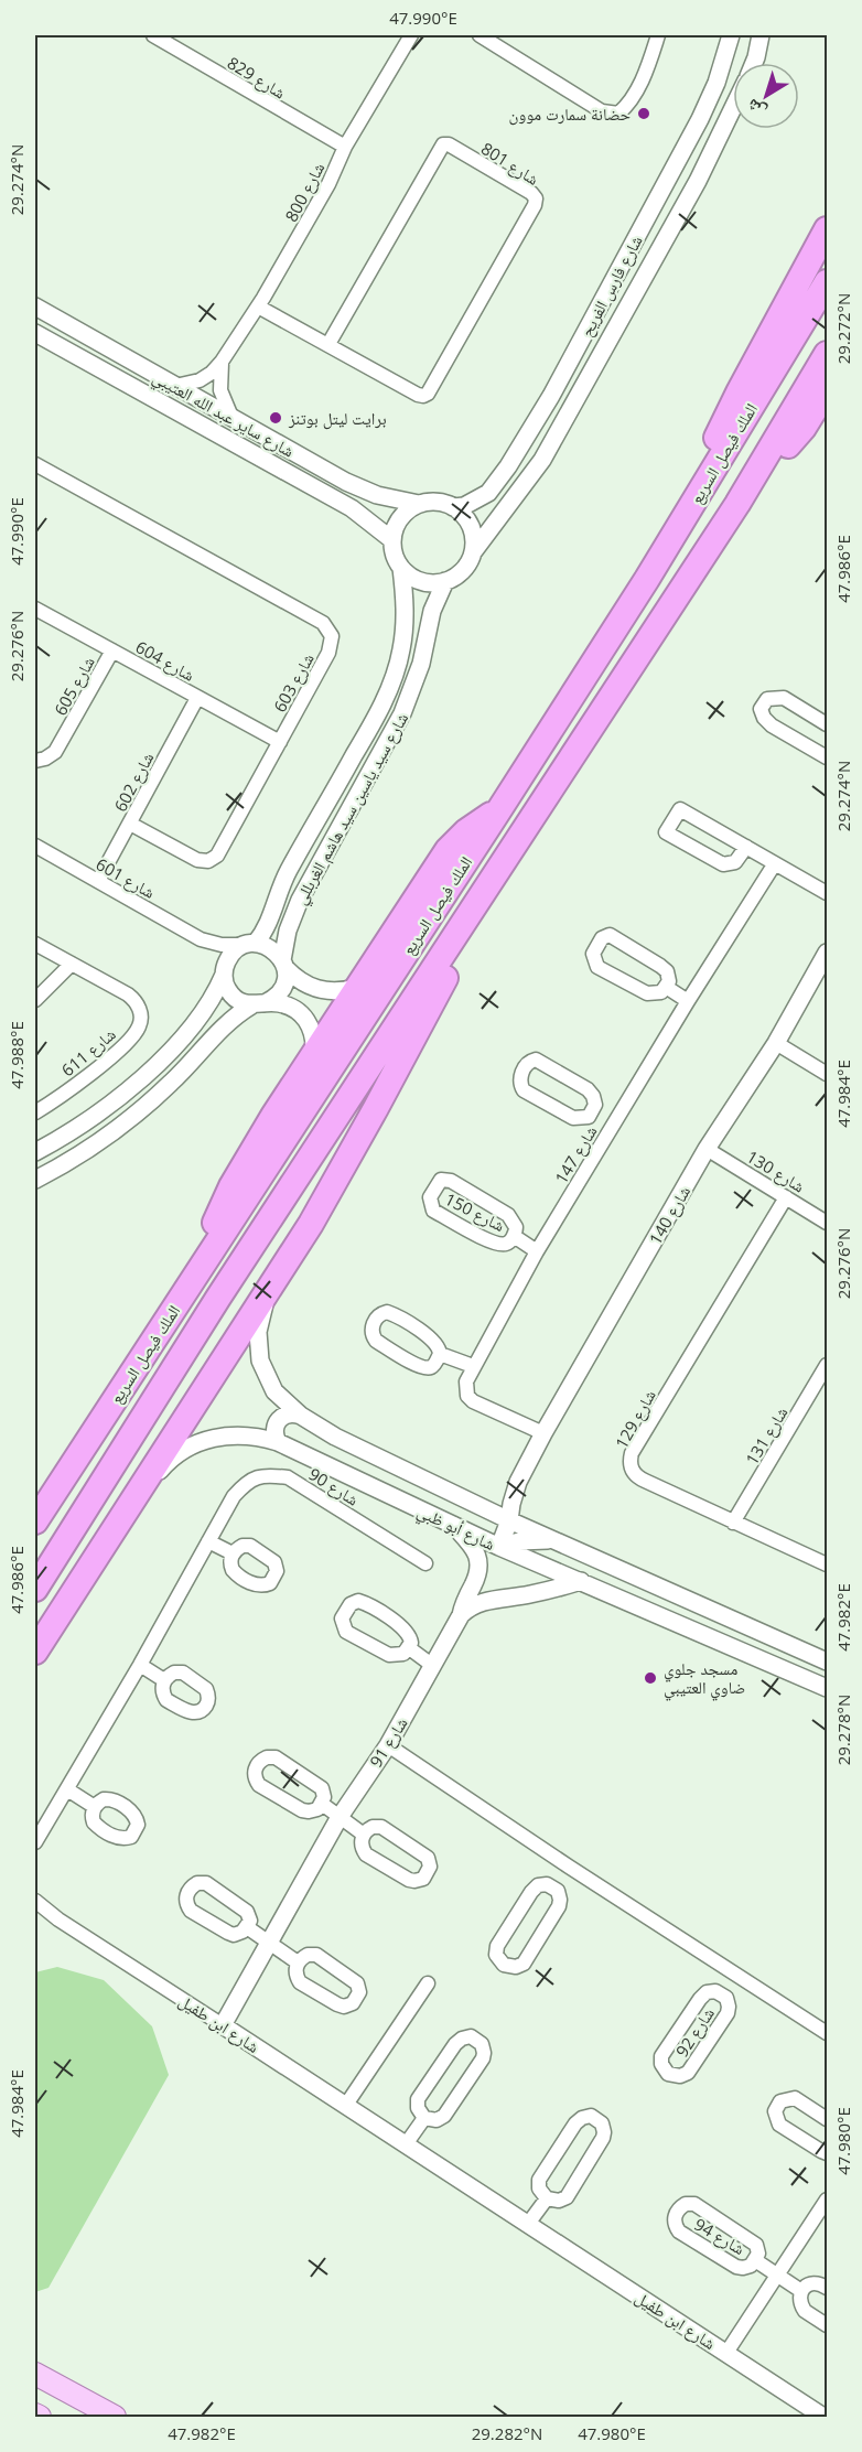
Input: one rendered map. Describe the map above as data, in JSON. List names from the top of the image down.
{
  "streets": {
    "highway": ["الملك فيصل السريع"],
    "street": [
      "شارع 829",
      "شارع 801",
      "شارع 800",
      "شارع فارس الفريح",
      "شارع ساير عبد الله العتيبي",
      "شارع 604",
      "شارع 603",
      "شارع 605",
      "شارع 602",
      "شارع سيد ياسين سيد هاشم الغربللي",
      "شارع 601",
      "شارع 611",
      "شارع 147",
      "شارع 130",
      "شارع 150",
      "شارع 140",
      "شارع 129",
      "شارع 131",
      "شارع 90",
      "شارع أبو ظبي",
      "شارع 91",
      "شارع ابن طفيل",
      "شارع 92",
      "شارع 94"
    ]
  },
  "crossings": [
    ["شارع 829", "شارع 800"],
    ["شارع 801", "شارع 800"],
    ["شارع 800", "شارع ساير عبد الله العتيبي"],
    ["شارع فارس الفريح", "شارع ساير عبد الله العتيبي"],
    ["شارع فارس الفريح", "شارع سيد ياسين سيد هاشم الغربللي"],
    ["شارع ساير عبد الله العتيبي", "شارع سيد ياسين سيد هاشم الغربللي"],
    ["شارع 604", "شارع 603"],
    ["شارع 604", "شارع 605"],
    ["شارع 604", "شارع 602"],
    ["شارع 603", "شارع 602"],
    ["شارع 602", "شارع 601"],
    ["شارع سيد ياسين سيد هاشم الغربللي", "شارع 601"],
    ["شارع 147", "شارع 150"],
    ["شارع 147", "شارع 140"],
    ["شارع 130", "شارع 140"],
    ["شارع 130", "شارع 129"],
    ["شارع 140", "شارع أبو ظبي"],
    ["شارع 129", "شارع 131"],
    ["شارع أبو ظبي", "شارع 91"],
    ["شارع 91", "شارع ابن طفيل"]
  ],
  "places": ["حضانة سمارت موون", "برايت ليتل بوتنز", "مسجد جلوي ضاوي العتيبي"],
  "north": "bottom left",
  "coordinates": [
    "47.990°E",
    "29.274°N",
    "29.272°N",
    "47.986°E",
    "29.276°N",
    "47.988°E",
    "47.984°E",
    "47.982°E",
    "29.278°N",
    "47.980°E",
    "29.282°N"
  ]
}
